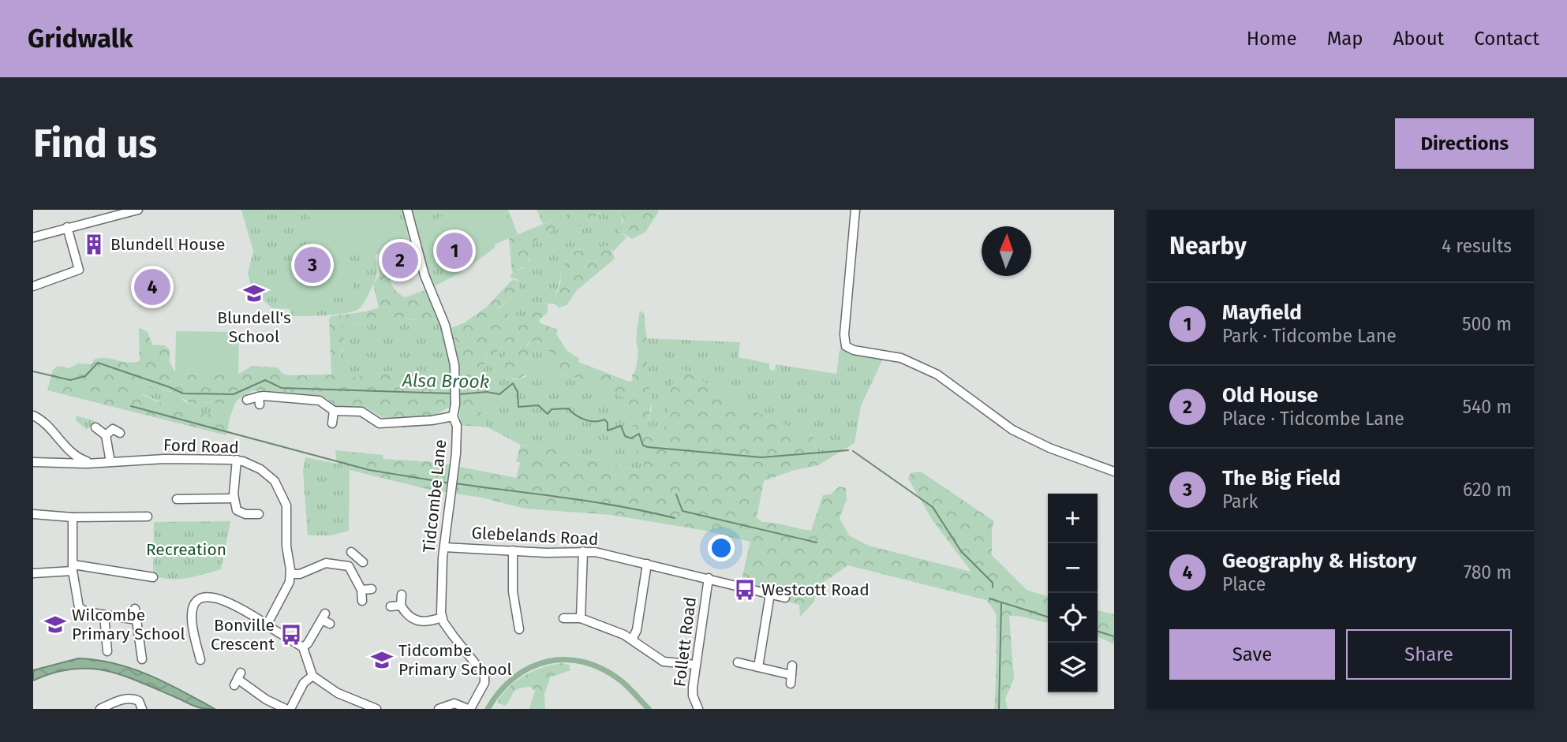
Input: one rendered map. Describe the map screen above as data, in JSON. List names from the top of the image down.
{
  "streets": {
    "street": [
      "Ford Road",
      "Tidcombe Lane",
      "Glebelands Road",
      "Follett Road"
    ]
  },
  "crossings": [
    ["Tidcombe Lane", "Glebelands Road"],
    ["Glebelands Road", "Follett Road"]
  ],
  "water": ["Alsa Brook"],
  "parks": ["Recreation"],
  "places": {
    "building": ["Blundell House"],
    "school or university": ["Blundell's School", "Wilcombe Primary School", "Tidcombe Primary School"],
    "bus stop": ["Westcott Road", "Bonville Crescent"]
  },
  "north": "top",
  "page": {
    "header": "Gridwalk",
    "nav": [
      "Home",
      "Map",
      "About",
      "Contact"
    ],
    "buttons": [
      "Directions",
      ["Save", "Share"]
    ],
    "title": "Find us",
    "heading": ["Nearby", "4 results"],
    "pins": [
      "1",
      "2",
      "3",
      "4"
    ],
    "list": [
      {
        "mark": "1",
        "name": "Mayfield",
        "note": "Park · Tidcombe Lane",
        "value": "500 m"
      },
      {
        "mark": "2",
        "name": "Old House",
        "note": "Place · Tidcombe Lane",
        "value": "540 m"
      },
      {
        "mark": "3",
        "name": "The Big Field",
        "note": "Park",
        "value": "620 m"
      },
      {
        "mark": "4",
        "name": "Geography & History",
        "note": "Place",
        "value": "780 m"
      }
    ],
    "map_buttons": ["+", "−"]
  }
}
